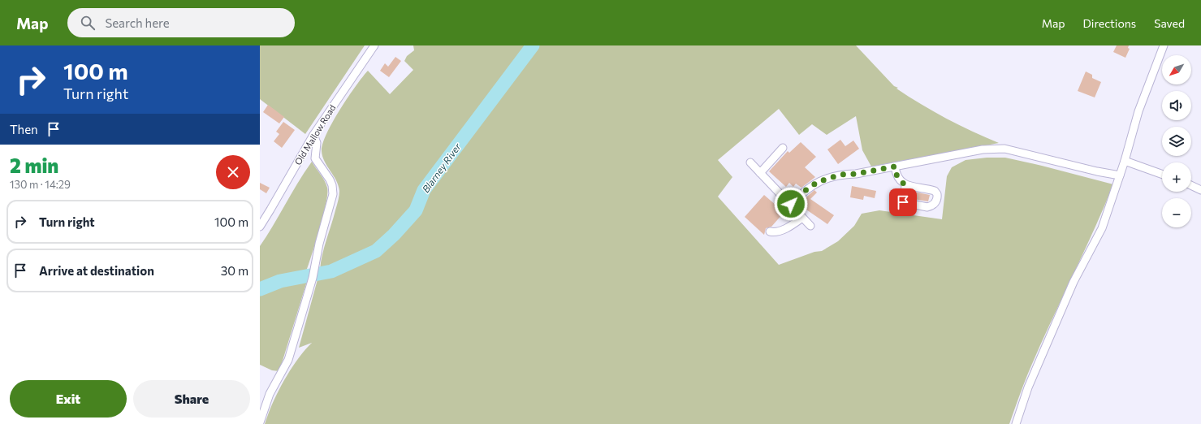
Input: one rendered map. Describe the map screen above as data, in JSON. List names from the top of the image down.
{
  "streets": {
    "street": ["Old Mallow Road"]
  },
  "water": ["Blarney River"],
  "north": "bottom left",
  "page": {
    "header": "Map",
    "search": "Search here",
    "nav": ["Map", "Directions", "Saved"],
    "turn": ["100 m", "Turn right"],
    "map_buttons": ["+", "−"],
    "then": "Then",
    "heading": ["2 min", "130 m · 14:29"],
    "list": [
      {
        "name": "Turn right",
        "value": "100 m"
      },
      {
        "name": "Arrive at destination",
        "value": "30 m"
      }
    ],
    "buttons": ["Exit", "Share"]
  }
}
